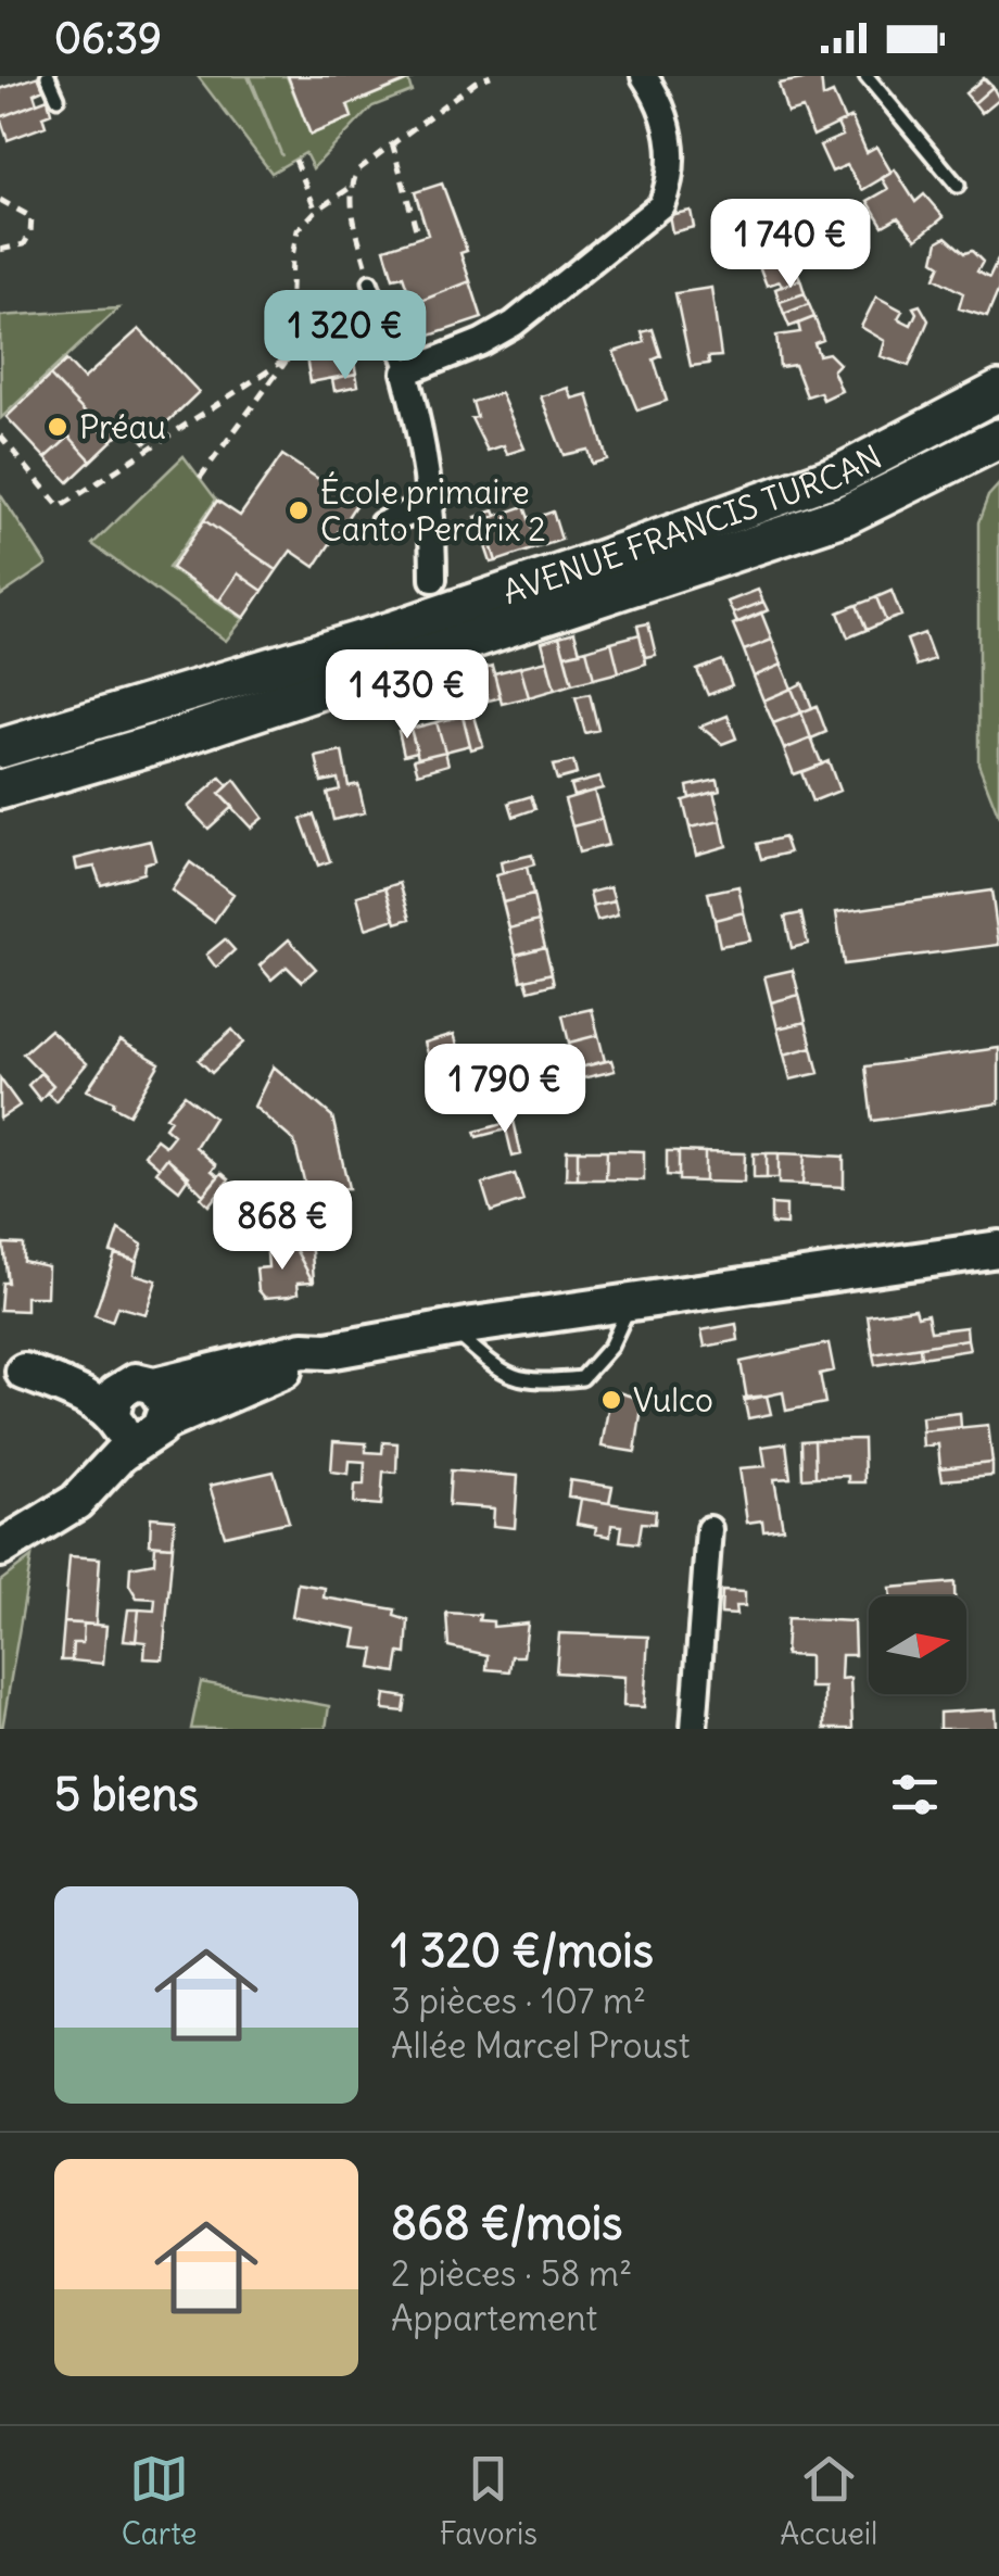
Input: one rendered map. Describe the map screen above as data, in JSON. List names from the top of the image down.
{
  "streets": {
    "main road": ["AVENUE FRANCIS TURCAN"]
  },
  "places": ["Préau", "École primaire Canto Perdrix 2", "Vulco"],
  "north": "right",
  "page": {
    "status": "06:39",
    "price": [
      "1 740 €",
      "1 320 €",
      "1 430 €",
      "1 790 €",
      "868 €"
    ],
    "heading": "5 biens",
    "list": [
      {
        "name": "1 320 €/mois",
        "note": "3 pièces · 107 m² · Allée Marcel Proust"
      },
      {
        "name": "868 €/mois",
        "note": "2 pièces · 58 m² · Appartement"
      }
    ],
    "tabs": ["Carte", "Favoris", "Accueil"]
  }
}
